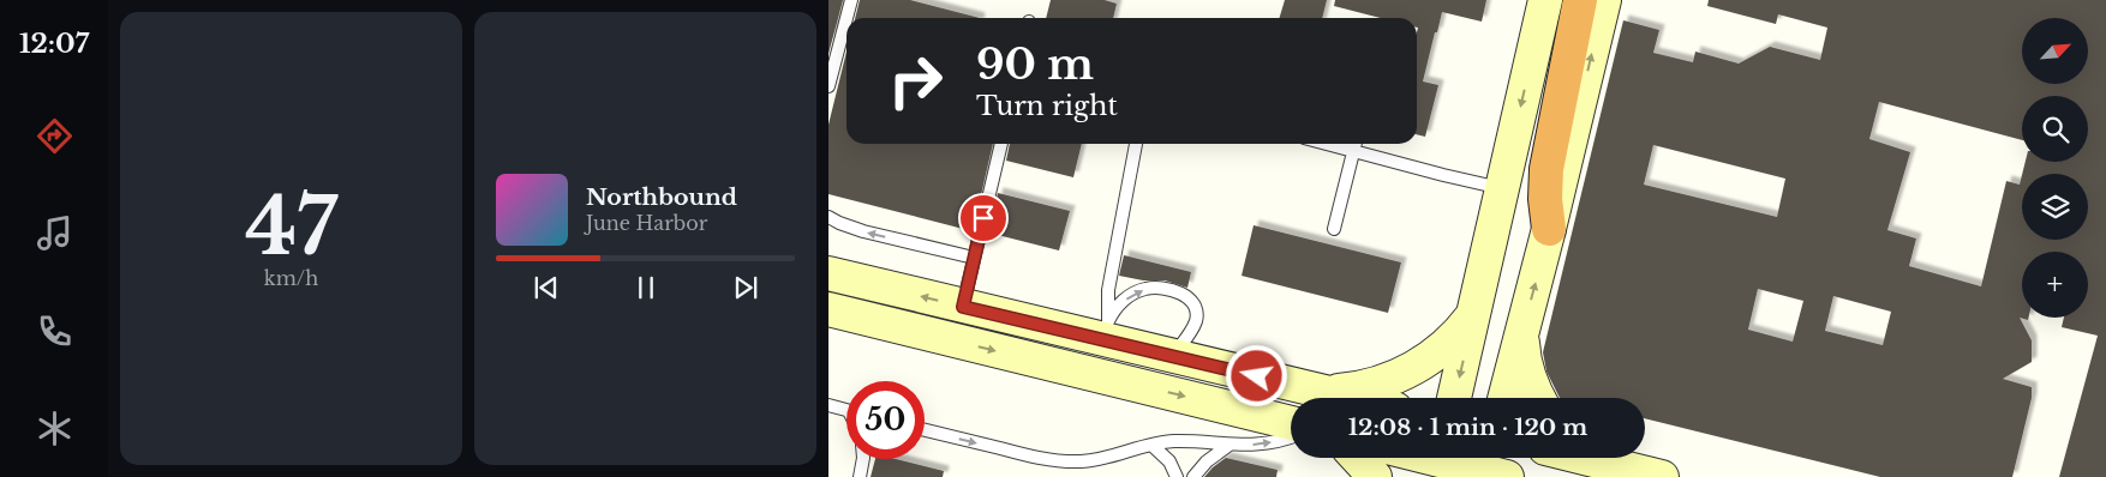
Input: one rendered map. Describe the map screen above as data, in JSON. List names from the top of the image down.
{
  "north": "top right",
  "page": {
    "tabs": "12:07",
    "tile": ["47", "km/h"],
    "map_buttons": "+",
    "turn": ["90 m", "Turn right"],
    "song": ["Northbound", "June Harbor"],
    "limit": "50",
    "trip": "12:08 · 1 min · 120 m"
  }
}
